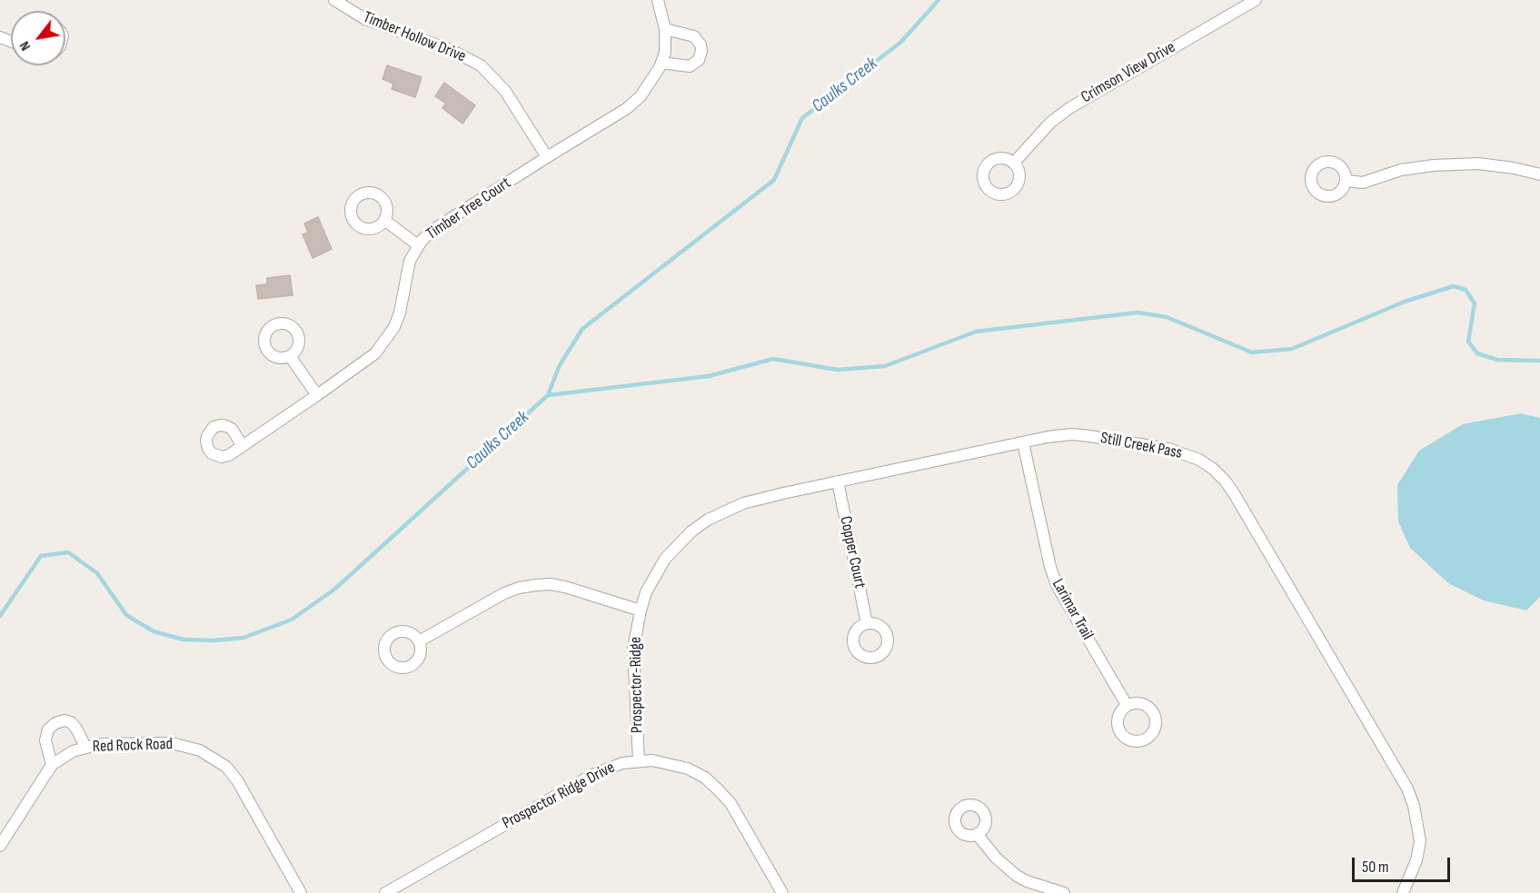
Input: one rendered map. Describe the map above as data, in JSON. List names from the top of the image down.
{
  "streets": {
    "street": [
      "Timber Hollow Drive",
      "Crimson View Drive",
      "Timber Tree Court",
      "Still Creek Pass",
      "Copper Court",
      "Larimar Trail",
      "Prospector-Ridge",
      "Red Rock Road",
      "Prospector Ridge Drive"
    ]
  },
  "crossings": [
    ["Timber Hollow Drive", "Timber Tree Court"],
    ["Still Creek Pass", "Copper Court"],
    ["Still Creek Pass", "Larimar Trail"],
    ["Still Creek Pass", "Prospector-Ridge"],
    ["Prospector-Ridge", "Prospector Ridge Drive"]
  ],
  "water": ["Caulks Creek"],
  "scale_bar": "50 m",
  "north": "bottom left"
}
